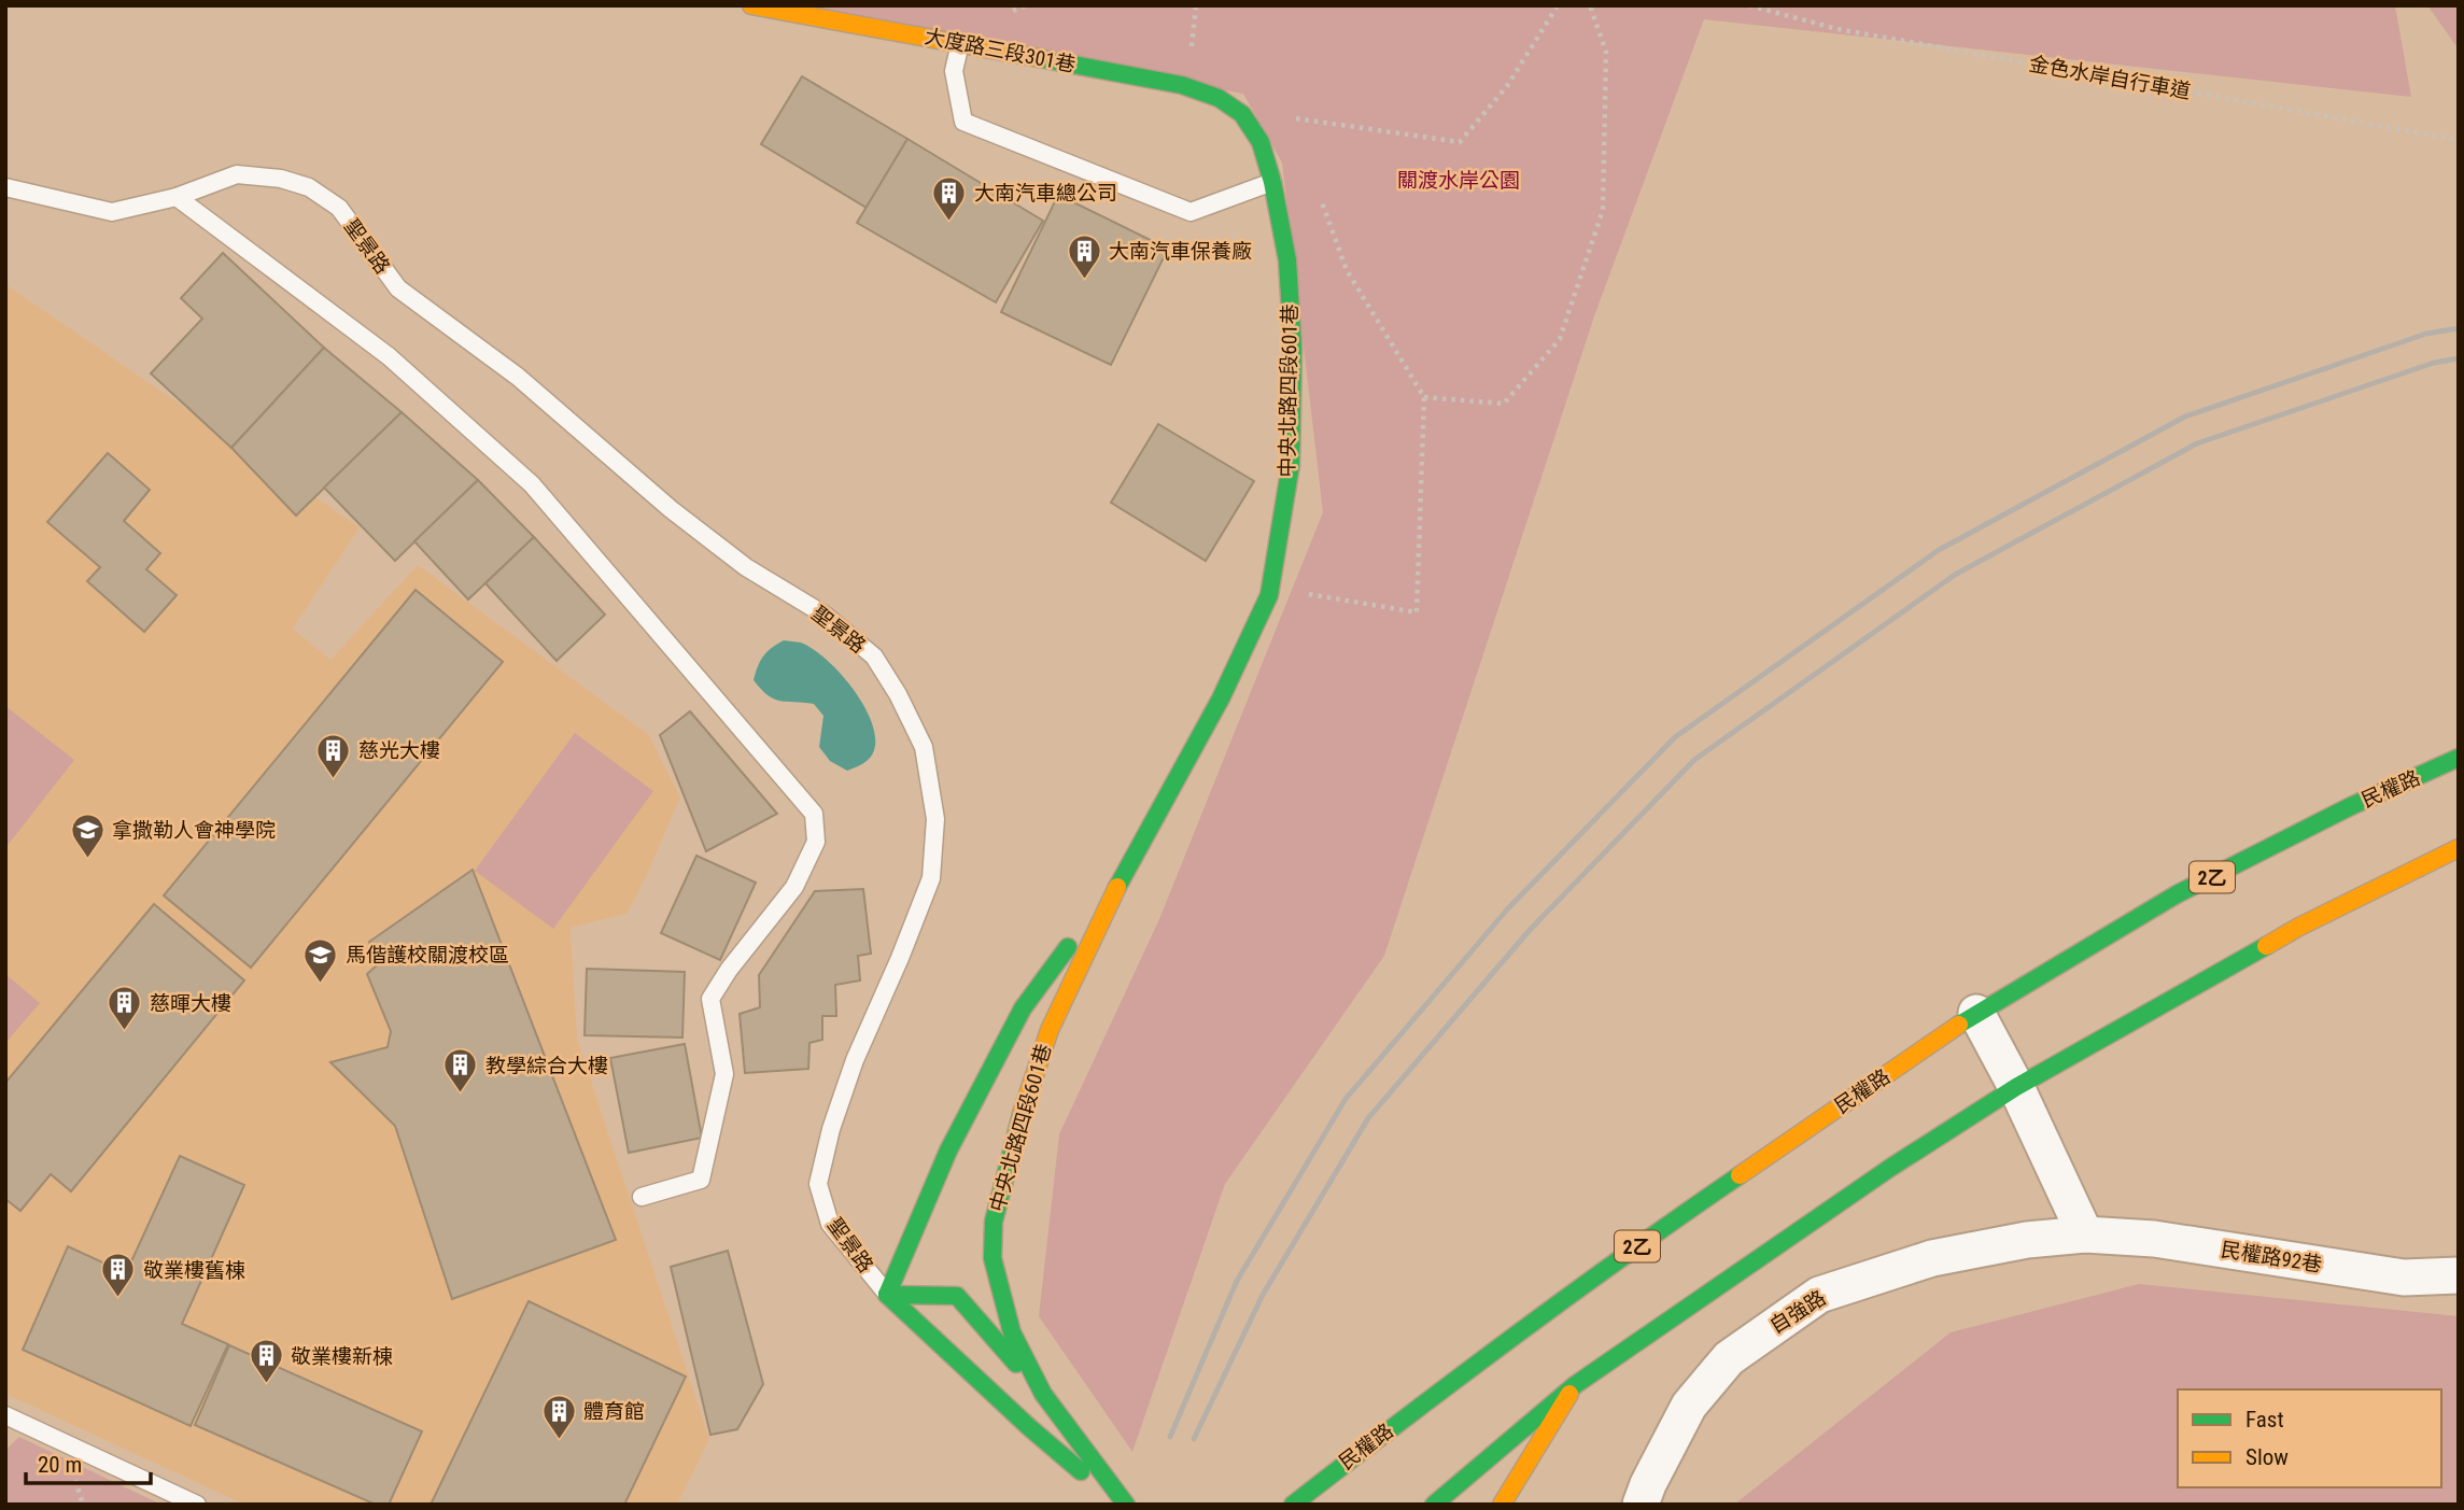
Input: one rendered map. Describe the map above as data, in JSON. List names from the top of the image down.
{
  "streets": {
    "street": [
      "大度路三段301巷",
      "聖景路",
      "中央北路四段601巷",
      "民權路",
      "2乙",
      "民權路92巷",
      "自強路"
    ],
    "path": ["金色水岸自行車道"]
  },
  "crossings": [
    ["大度路三段301巷", "中央北路四段601巷"],
    ["聖景路", "中央北路四段601巷"],
    ["民權路92巷", "自強路"]
  ],
  "parks": ["關渡水岸公園"],
  "places": {
    "building": [
      "大南汽車總公司",
      "大南汽車保養廠",
      "慈光大樓",
      "慈暉大樓",
      "教學綜合大樓",
      "敬業樓舊棟",
      "敬業樓新棟",
      "體育館"
    ],
    "school or university": ["拿撒勒人會神學院", "馬偕護校關渡校區"]
  },
  "legend": ["Fast", "Slow"],
  "scale_bar": "20 m"
}
